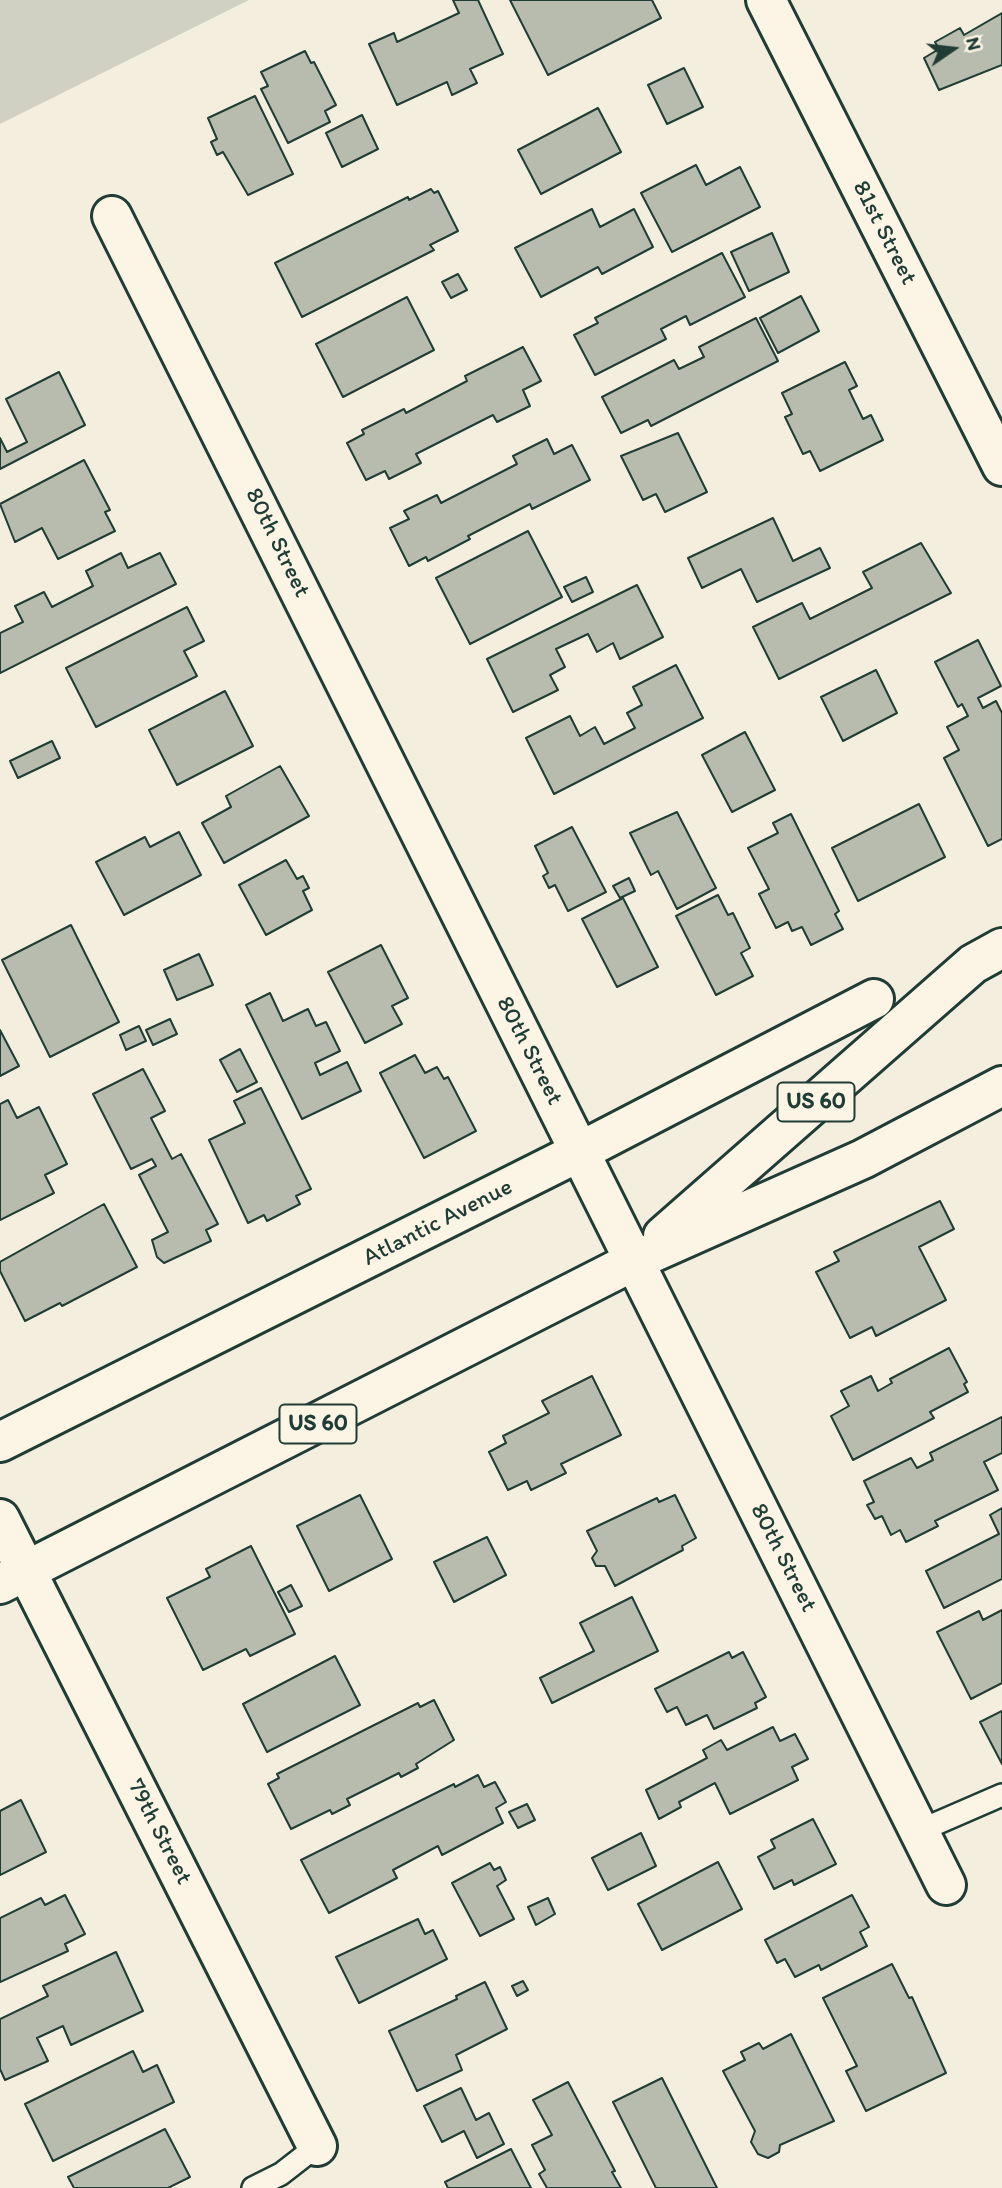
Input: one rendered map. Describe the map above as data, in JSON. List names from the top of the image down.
{
  "streets": {
    "main road": [
      "81st Street",
      "80th Street",
      "US 60",
      "Atlantic Avenue",
      "79th Street"
    ]
  },
  "crossings": [
    ["80th Street", "US 60"],
    ["80th Street", "Atlantic Avenue"],
    ["US 60", "79th Street"]
  ],
  "north": "right"
}
